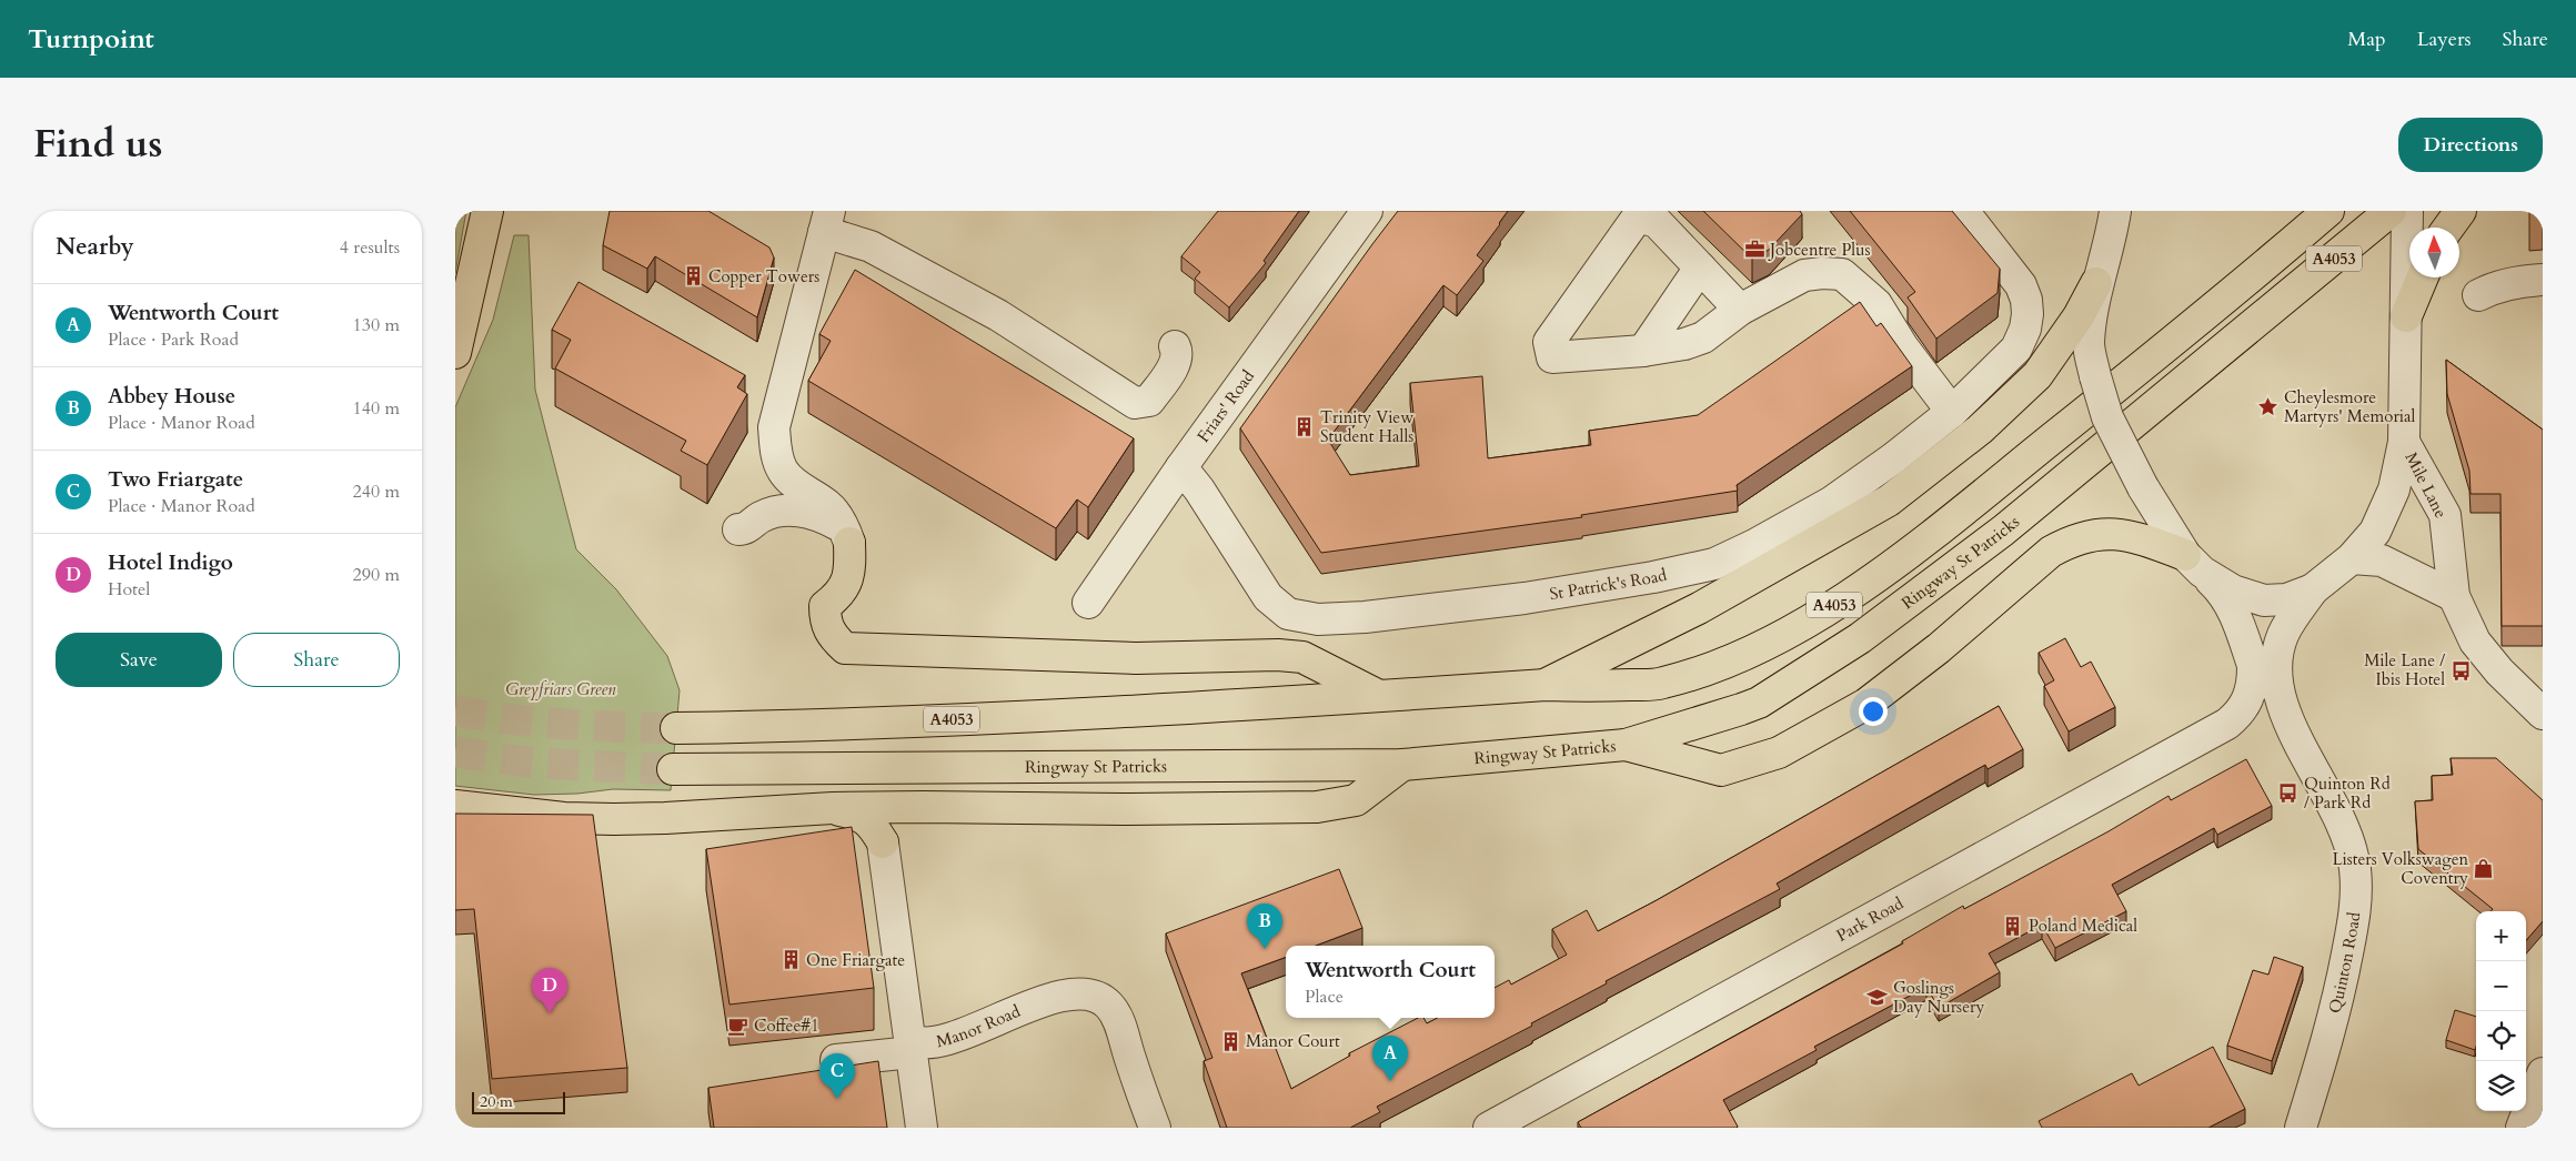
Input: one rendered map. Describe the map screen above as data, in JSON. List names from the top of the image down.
{
  "streets": {
    "main road": ["A4053", "Ringway St Patricks"],
    "street": [
      "Friars' Road",
      "Mile Lane",
      "St Patrick's Road",
      "Park Road",
      "Quinton Road",
      "Manor Road"
    ]
  },
  "crossings": [
    ["Friars' Road", "St Patrick's Road"],
    ["Park Road", "Quinton Road"]
  ],
  "parks": ["Greyfriars Green"],
  "places": {
    "office": ["Jobcentre Plus"],
    "building": [
      "Copper Towers",
      "Trinity View Student Halls",
      "Poland Medical",
      "One Friargate",
      "Manor Court"
    ],
    "place": ["Cheylesmore Martyrs' Memorial"],
    "bus stop": ["Mile Lane / Ibis Hotel", "Quinton Rd / Park Rd"],
    "shop": ["Listers Volkswagen Coventry"],
    "school or university": ["Goslings Day Nursery"],
    "cafe": ["Coffee#1"]
  },
  "scale_bar": "20 m",
  "north": "top",
  "page": {
    "header": "Turnpoint",
    "nav": ["Map", "Layers", "Share"],
    "title": "Find us",
    "buttons": [
      "Directions",
      ["Save", "Share"]
    ],
    "heading": ["Nearby", "4 results"],
    "list": [
      {
        "mark": "A",
        "name": "Wentworth Court",
        "note": "Place · Park Road",
        "value": "130 m"
      },
      {
        "mark": "B",
        "name": "Abbey House",
        "note": "Place · Manor Road",
        "value": "140 m"
      },
      {
        "mark": "C",
        "name": "Two Friargate",
        "note": "Place · Manor Road",
        "value": "240 m"
      },
      {
        "mark": "D",
        "name": "Hotel Indigo",
        "note": "Hotel",
        "value": "290 m"
      }
    ],
    "pins": [
      "B",
      "D",
      "A",
      "C"
    ],
    "map_buttons": ["+", "−"],
    "popup": ["Wentworth Court", "Place"],
    "scale": "20 m"
  }
}
